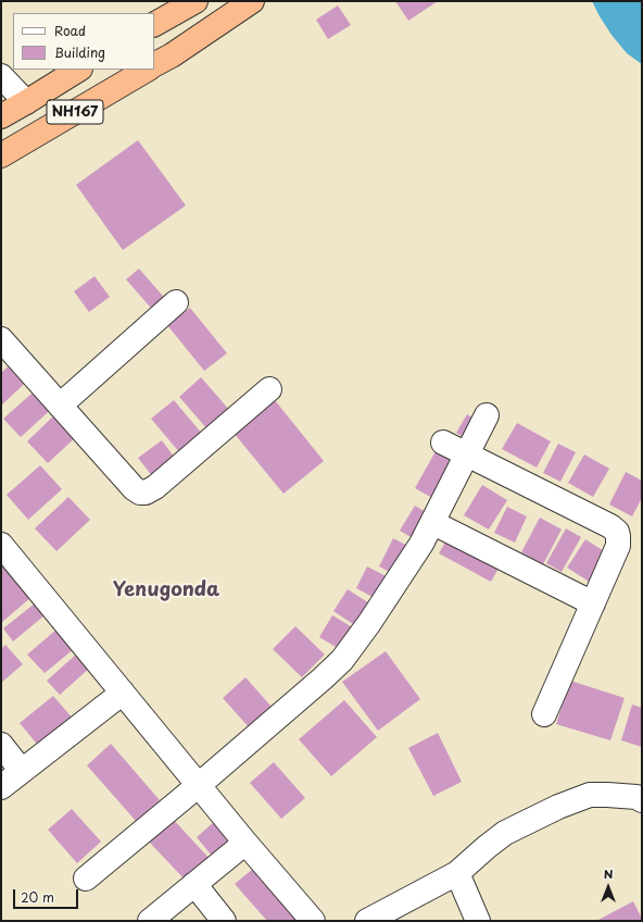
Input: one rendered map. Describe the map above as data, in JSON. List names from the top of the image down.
{
  "streets": {
    "highway": ["NH167"]
  },
  "districts": ["Yenugonda"],
  "legend": ["Road", "Building"],
  "scale_bar": "20 m",
  "north": "top"
}
